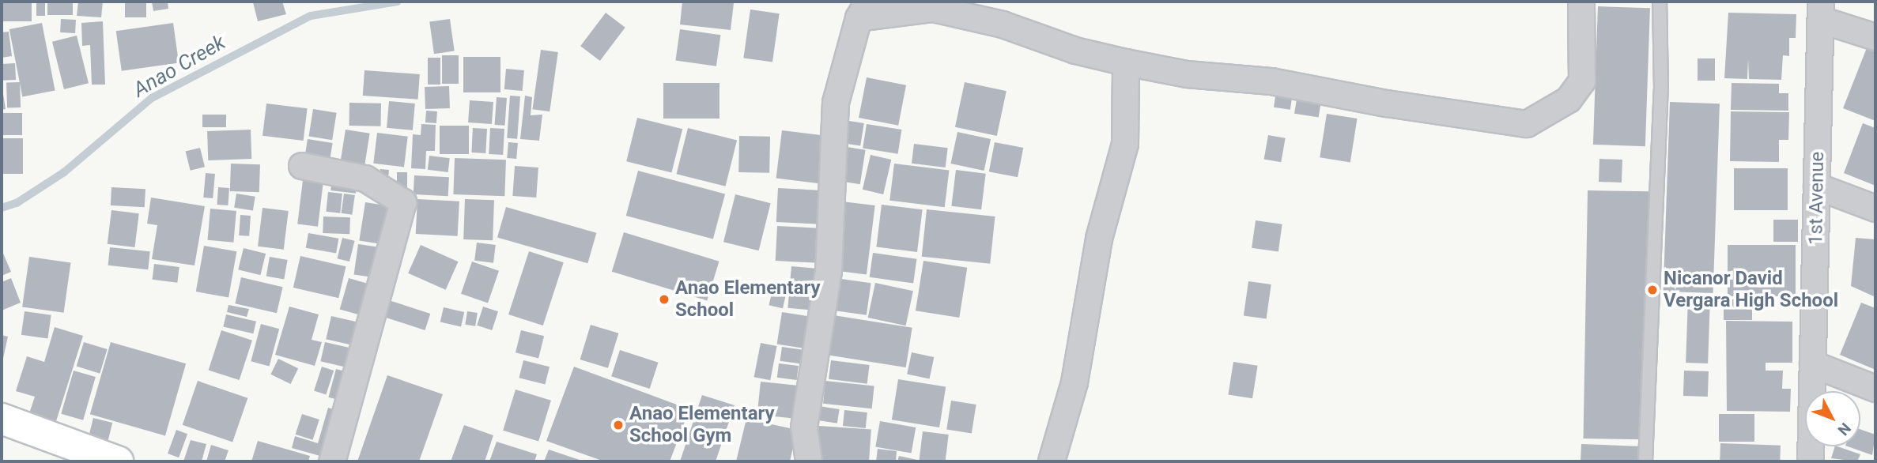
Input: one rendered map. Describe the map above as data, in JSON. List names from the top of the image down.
{
  "streets": {
    "street": ["1st Avenue"]
  },
  "water": ["Anao Creek"],
  "places": ["Nicanor David Vergara High School", "Anao Elementary School", "Anao Elementary School Gym"],
  "north": "bottom right"
}
